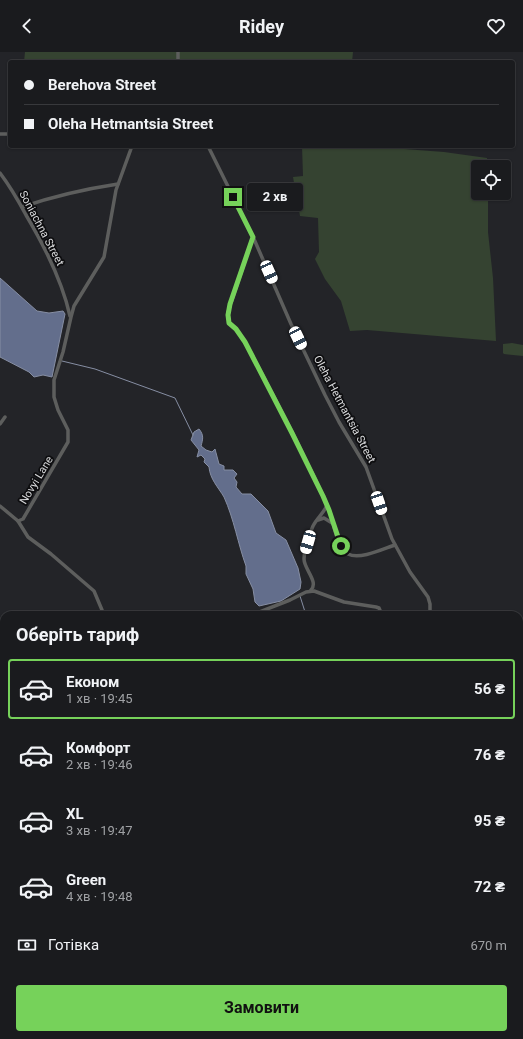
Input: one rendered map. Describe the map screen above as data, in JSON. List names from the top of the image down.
{
  "streets": {
    "street": ["Soniachna Street", "Oleha Hetmantsia Street", "Novyi Lane"]
  },
  "crossings": [
    ["Soniachna Street", "Novyi Lane"]
  ],
  "page": {
    "header": "Ridey",
    "banner": ["Berehova Street", "Oleha Hetmantsia Street"],
    "bubble": "2 хв",
    "heading": "Оберіть тариф",
    "list": [
      {
        "name": "Економ",
        "note": "1 хв · 19:45",
        "value": "56 ₴"
      },
      {
        "name": "Комфорт",
        "note": "2 хв · 19:46",
        "value": "76 ₴"
      },
      {
        "name": "XL",
        "note": "3 хв · 19:47",
        "value": "95 ₴"
      },
      {
        "name": "Green",
        "note": "4 хв · 19:48",
        "value": "72 ₴"
      }
    ],
    "pay": ["Готівка", "670 m"],
    "buttons": "Замовити"
  }
}
